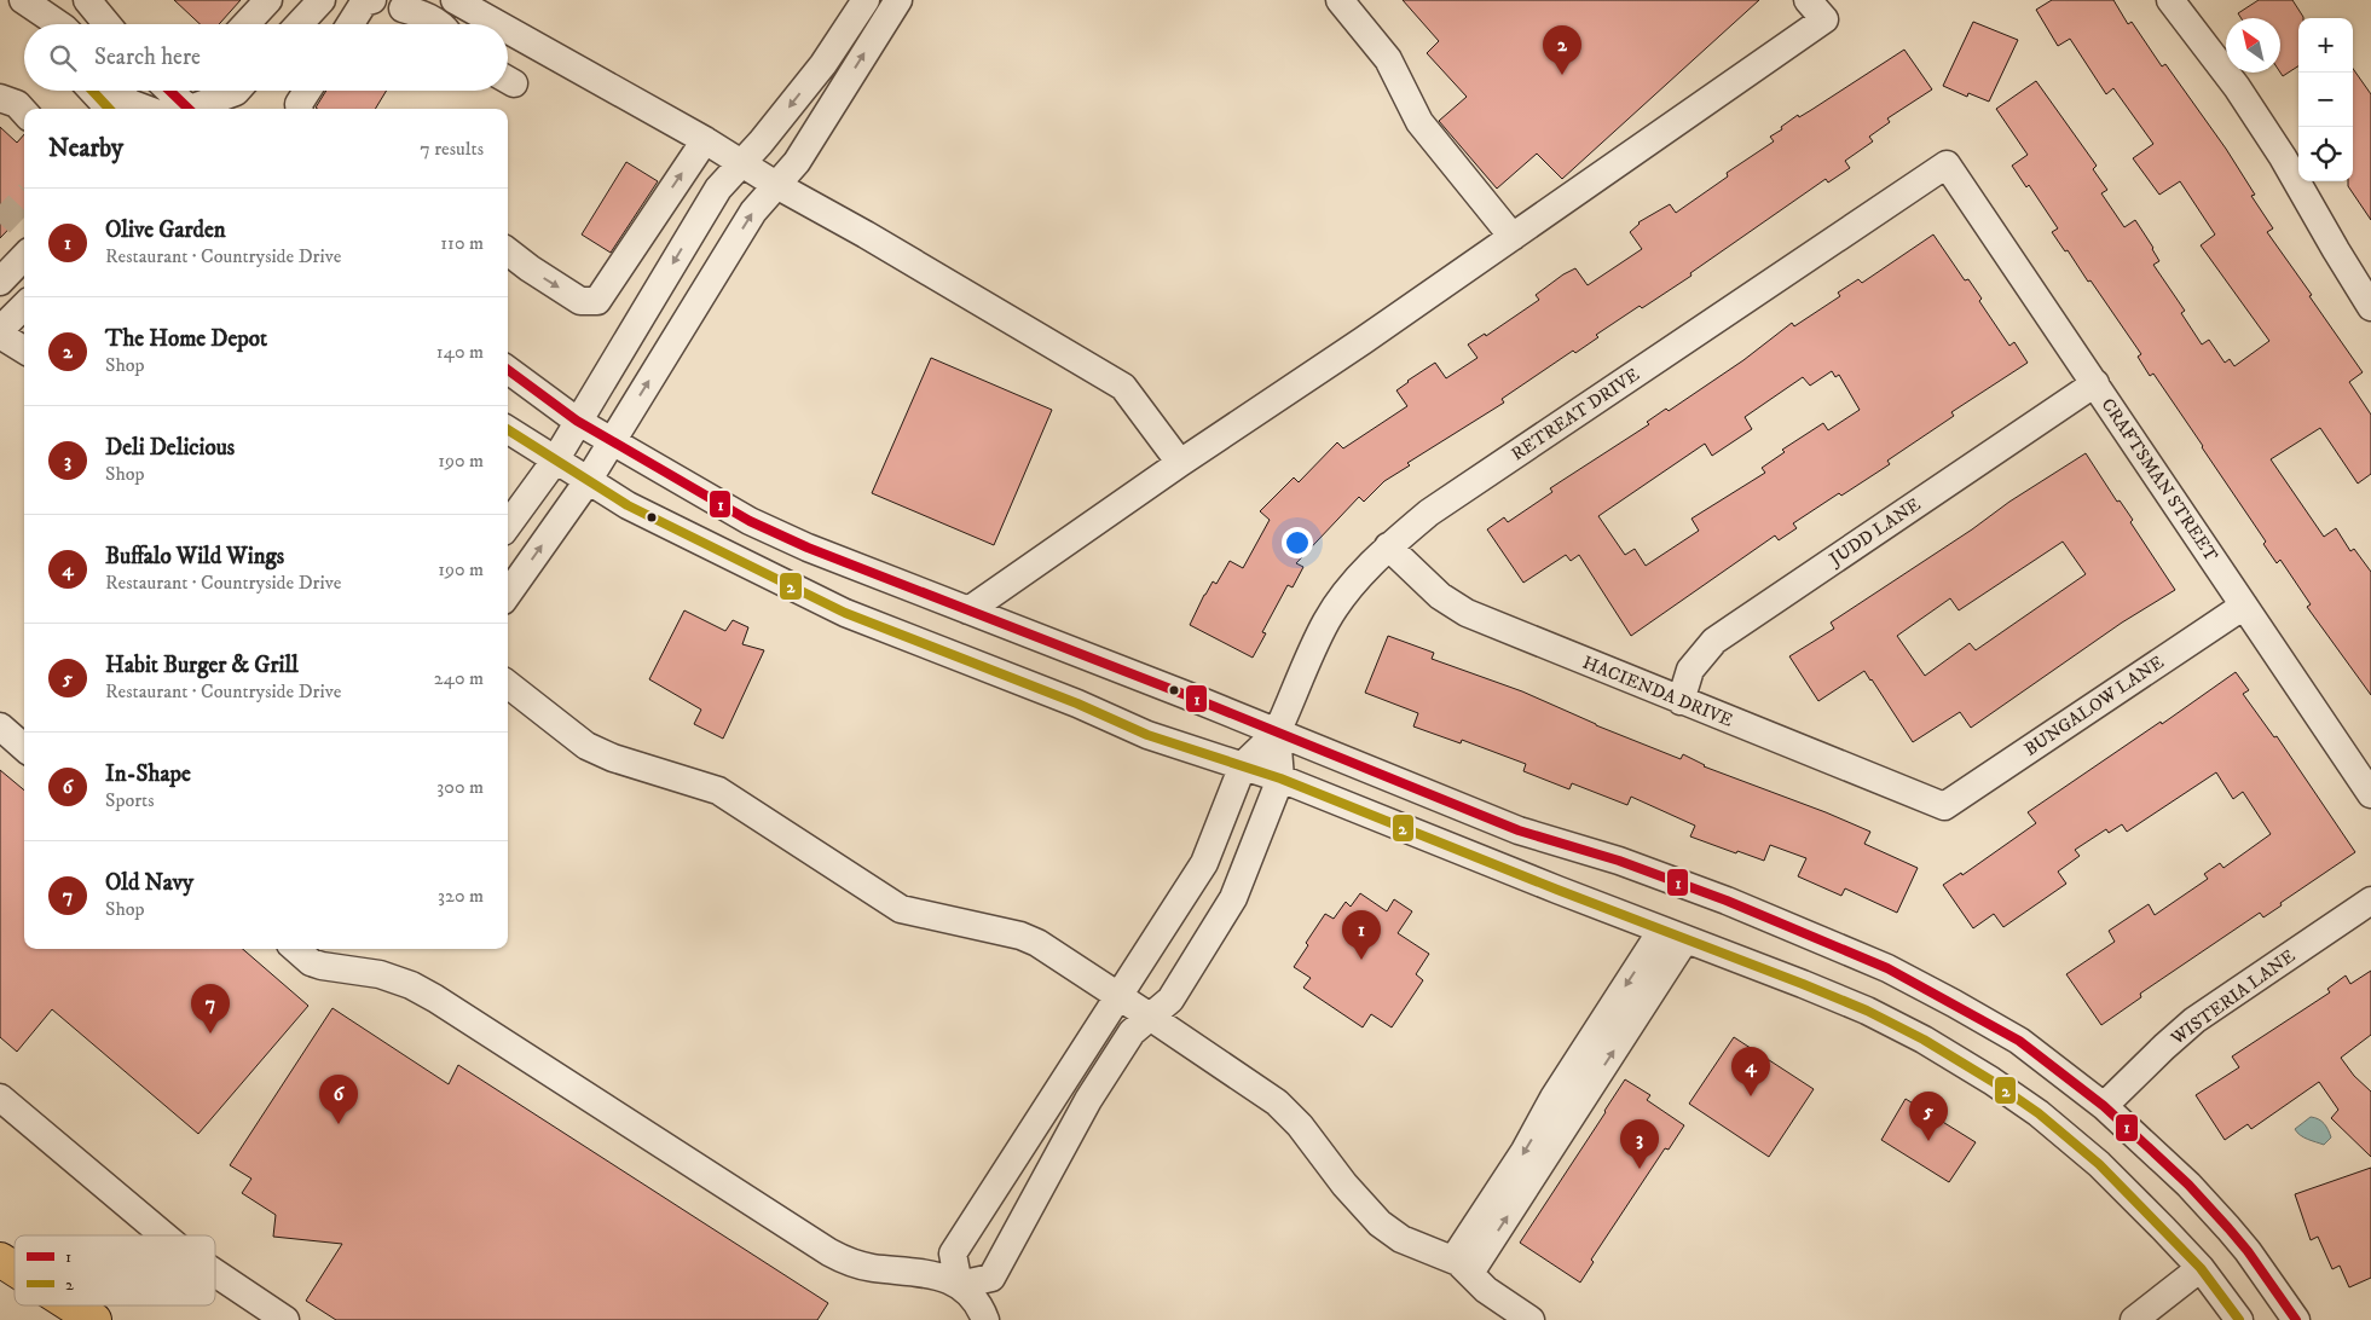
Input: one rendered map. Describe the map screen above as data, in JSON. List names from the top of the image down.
{
  "streets": {
    "street": [
      "RETREAT DRIVE",
      "CRAFTSMAN STREET",
      "JUDD LANE",
      "HACIENDA DRIVE",
      "BUNGALOW LANE",
      "WISTERIA LANE"
    ]
  },
  "crossings": [
    ["RETREAT DRIVE", "CRAFTSMAN STREET"],
    ["RETREAT DRIVE", "HACIENDA DRIVE"],
    ["CRAFTSMAN STREET", "JUDD LANE"],
    ["CRAFTSMAN STREET", "BUNGALOW LANE"],
    ["JUDD LANE", "HACIENDA DRIVE"],
    ["HACIENDA DRIVE", "BUNGALOW LANE"]
  ],
  "lines": ["transit line 1", "transit line 2"],
  "legend": ["1", "2"],
  "north": "top left",
  "page": {
    "map_buttons": ["+", "−"],
    "search": "Search here",
    "pins": [
      "2",
      "1",
      "7",
      "4",
      "6",
      "5",
      "3"
    ],
    "heading": ["Nearby", "7 results"],
    "list": [
      {
        "mark": "1",
        "name": "Olive Garden",
        "note": "Restaurant · Countryside Drive",
        "value": "110 m"
      },
      {
        "mark": "2",
        "name": "The Home Depot",
        "note": "Shop",
        "value": "140 m"
      },
      {
        "mark": "3",
        "name": "Deli Delicious",
        "note": "Shop",
        "value": "190 m"
      },
      {
        "mark": "4",
        "name": "Buffalo Wild Wings",
        "note": "Restaurant · Countryside Drive",
        "value": "190 m"
      },
      {
        "mark": "5",
        "name": "Habit Burger & Grill",
        "note": "Restaurant · Countryside Drive",
        "value": "240 m"
      },
      {
        "mark": "6",
        "name": "In-Shape",
        "note": "Sports",
        "value": "300 m"
      },
      {
        "mark": "7",
        "name": "Old Navy",
        "note": "Shop",
        "value": "320 m"
      }
    ]
  }
}
